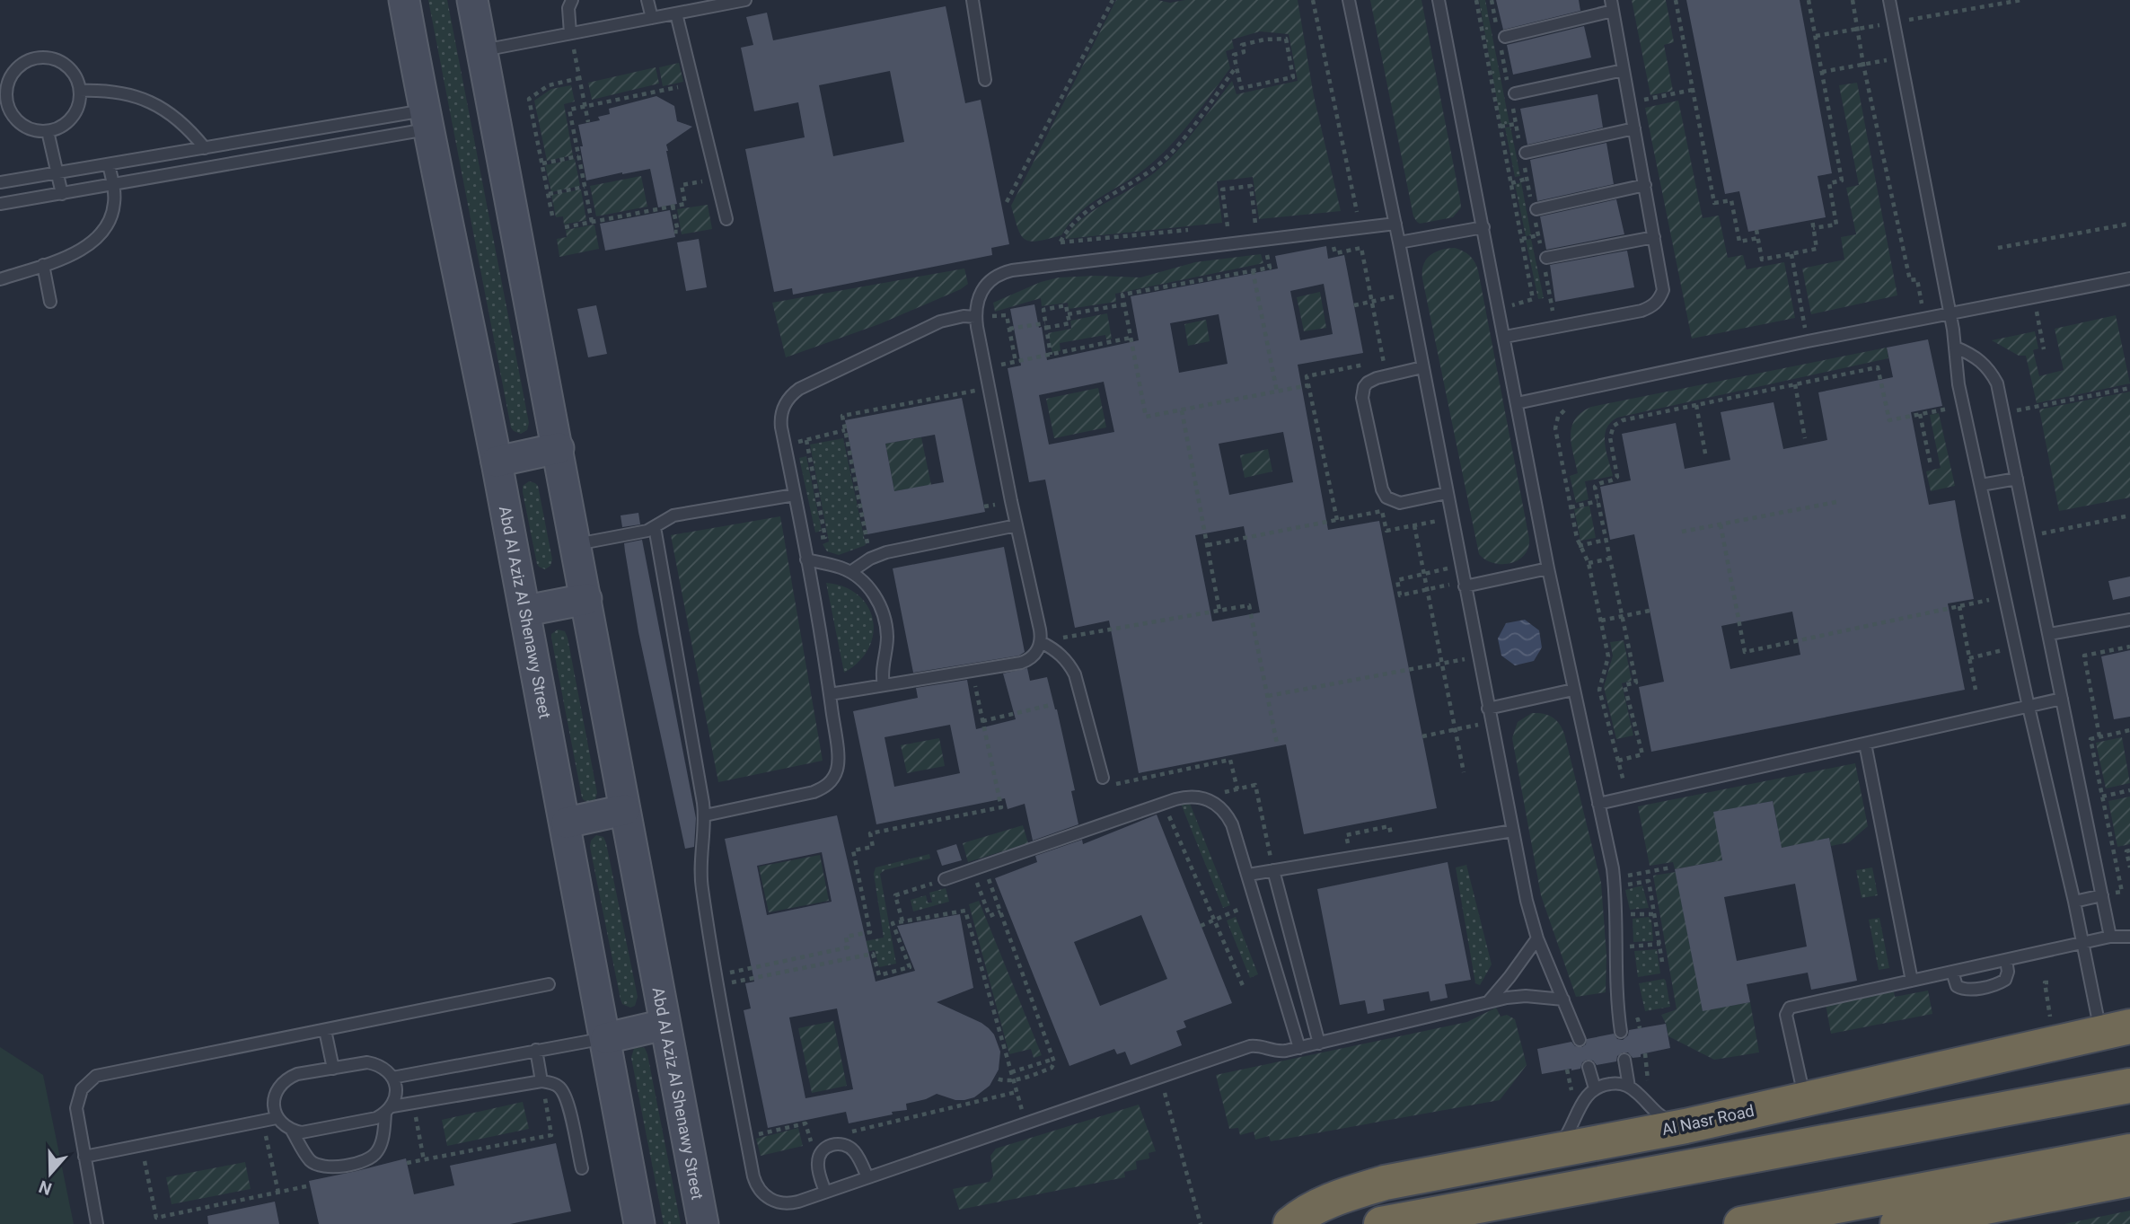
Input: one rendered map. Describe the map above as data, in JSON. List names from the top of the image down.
{
  "streets": {
    "highway": ["Al Nasr Road"],
    "street": ["Abd Al Aziz Al Shenawy Street"]
  },
  "north": "bottom"
}
